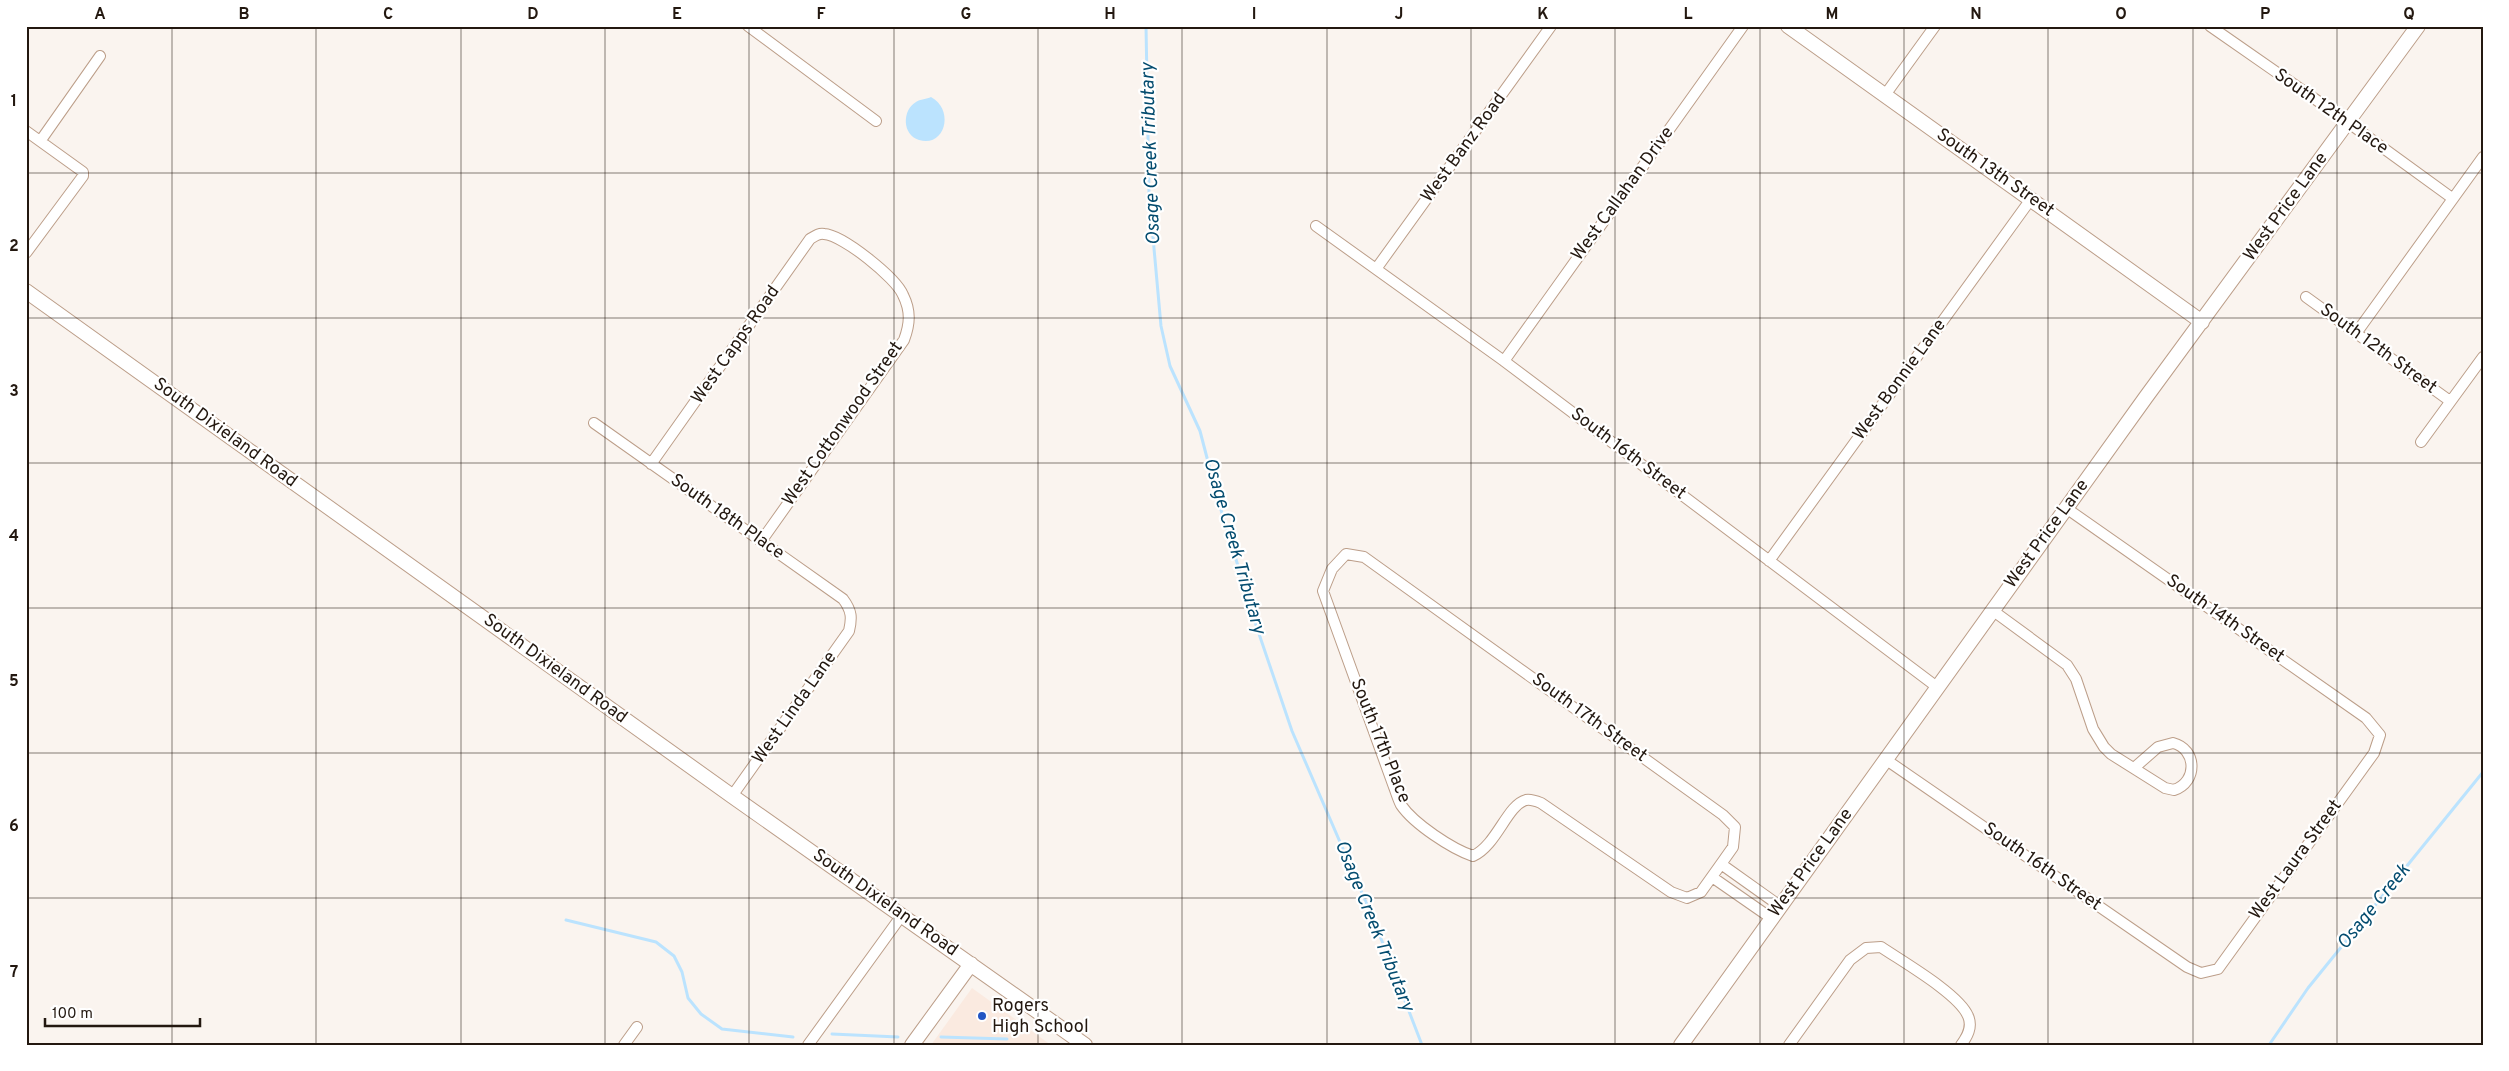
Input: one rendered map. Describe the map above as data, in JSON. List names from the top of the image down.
{
  "streets": {
    "street": [
      "South 12th Place",
      "West Banz Road",
      "South 13th Street",
      "West Callahan Drive",
      "West Price Lane",
      "West Capps Road",
      "South 12th Street",
      "West Bonnie Lane",
      "West Cottonwood Street",
      "South Dixieland Road",
      "South 16th Street",
      "South 18th Place",
      "South 14th Street",
      "West Linda Lane",
      "South 17th Street",
      "South 17th Place",
      "West Laura Street"
    ]
  },
  "crossings": [
    ["South 12th Place", "West Price Lane"],
    ["West Banz Road", "South 16th Street"],
    ["South 13th Street", "West Price Lane"],
    ["South 13th Street", "West Bonnie Lane"],
    ["West Callahan Drive", "South 16th Street"],
    ["West Price Lane", "South 16th Street"],
    ["West Price Lane", "South 14th Street"],
    ["West Capps Road", "West Cottonwood Street"],
    ["West Capps Road", "South 18th Place"],
    ["West Bonnie Lane", "South 16th Street"],
    ["West Cottonwood Street", "South 18th Place"],
    ["South Dixieland Road", "West Linda Lane"],
    ["South 16th Street", "West Laura Street"],
    ["South 18th Place", "West Linda Lane"],
    ["South 14th Street", "West Laura Street"],
    ["South 17th Street", "South 17th Place"]
  ],
  "water": ["Osage Creek Tributary", "Osage Creek"],
  "places": ["Rogers High School"],
  "scale_bar": "100 m",
  "grid": {
    "columns": [
      "A",
      "B",
      "C",
      "D",
      "E",
      "F",
      "G",
      "H",
      "I",
      "J",
      "K",
      "L",
      "M",
      "N",
      "O",
      "P",
      "Q"
    ],
    "rows": [
      "1",
      "2",
      "3",
      "4",
      "5",
      "6",
      "7"
    ]
  }
}
